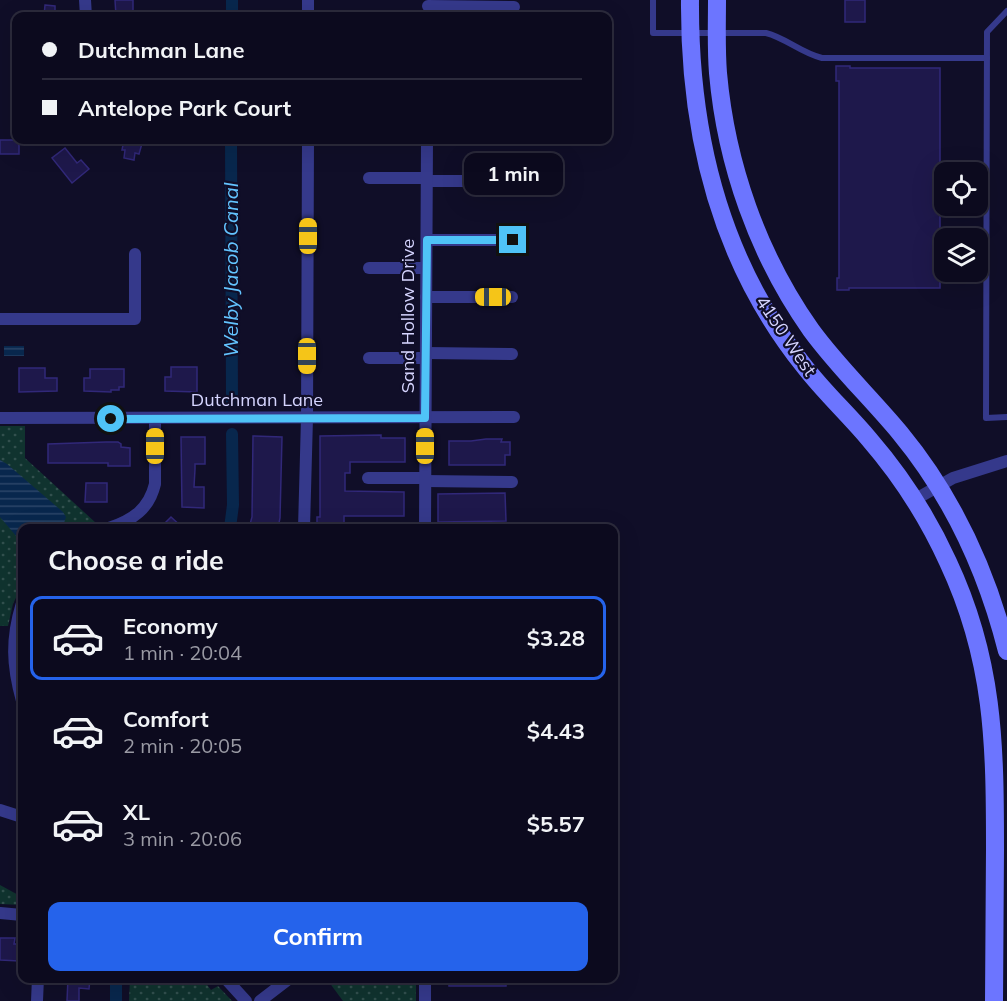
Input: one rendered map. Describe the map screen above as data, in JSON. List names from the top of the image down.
{
  "streets": {
    "street": ["Sand Hollow Drive", "4150 West", "Dutchman Lane"]
  },
  "crossings": [
    ["Sand Hollow Drive", "Dutchman Lane"]
  ],
  "water": ["Welby Jacob Canal"],
  "page": {
    "banner": ["Dutchman Lane", "Antelope Park Court"],
    "bubble": "1 min",
    "heading": "Choose a ride",
    "list": [
      {
        "name": "Economy",
        "note": "1 min · 20:04",
        "value": "$3.28"
      },
      {
        "name": "Comfort",
        "note": "2 min · 20:05",
        "value": "$4.43"
      },
      {
        "name": "XL",
        "note": "3 min · 20:06",
        "value": "$5.57"
      }
    ],
    "buttons": "Confirm"
  }
}
